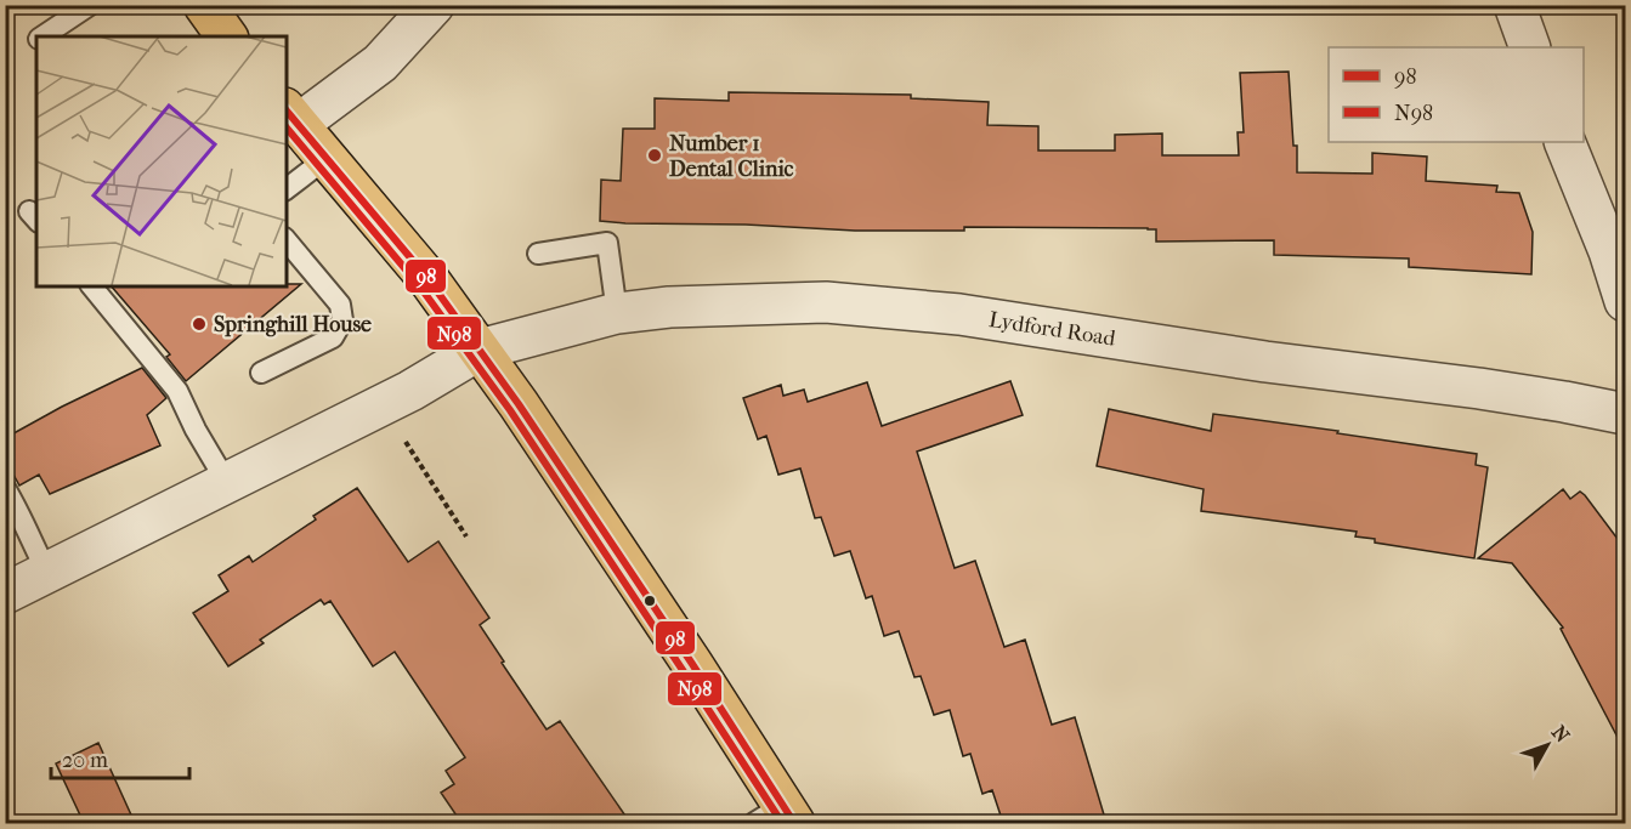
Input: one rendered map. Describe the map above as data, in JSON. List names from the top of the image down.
{
  "streets": {
    "street": ["Lydford Road"]
  },
  "places": ["Number 1 Dental Clinic", "Springhill House"],
  "lines": ["transit line 98", "transit line N98"],
  "legend": ["98", "N98"],
  "scale_bar": "20 m",
  "north": "top right"
}
